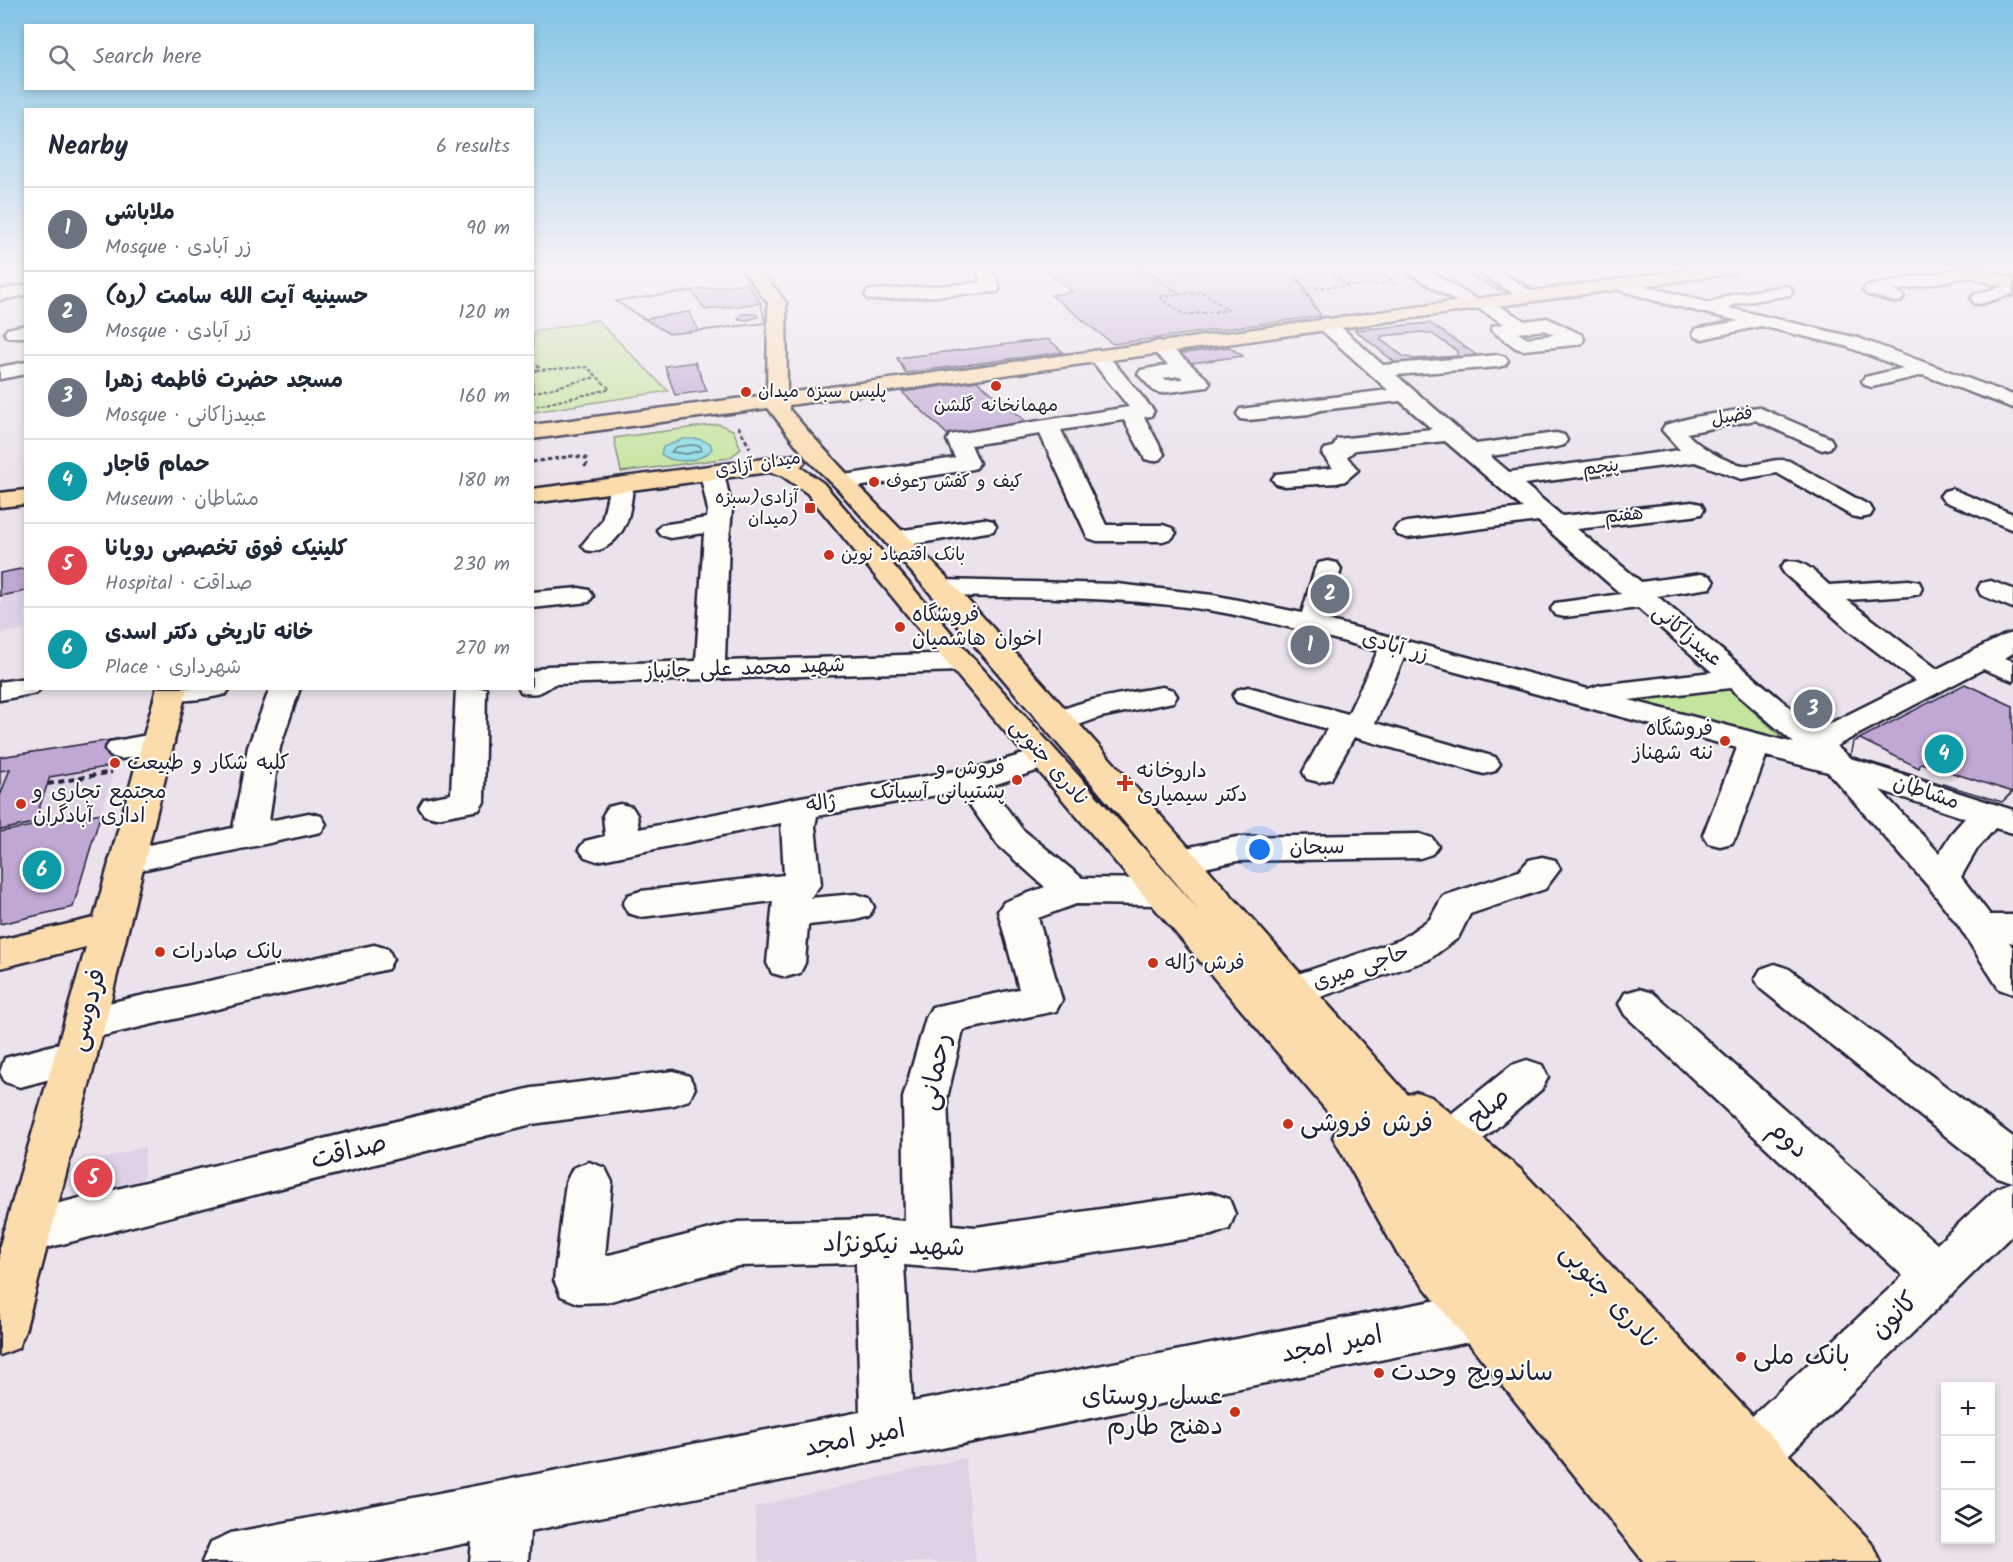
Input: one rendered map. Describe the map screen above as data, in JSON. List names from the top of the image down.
{
  "streets": {
    "main road": ["میدان آزادی", "نادری جنوبی", "فردوسی"],
    "street": [
      "فضیل",
      "پنجم",
      "هفتم",
      "عبیدزاکانی",
      "زر آبادی",
      "شهید محمد علی جانباز",
      "مشاطان",
      "ژاله",
      "سبحان",
      "حاجی میری",
      "رحمانی",
      "صلح",
      "دوم",
      "صداقت",
      "شهید نیکونژاد",
      "کانون",
      "امیر امجد"
    ]
  },
  "crossings": [
    ["فضیل", "پنجم"],
    ["میدان آزادی", "نادری جنوبی"],
    ["پنجم", "عبیدزاکانی"],
    ["هفتم", "عبیدزاکانی"],
    ["عبیدزاکانی", "زر آبادی"],
    ["عبیدزاکانی", "مشاطان"],
    ["زر آبادی", "نادری جنوبی"],
    ["زر آبادی", "مشاطان"],
    ["شهید محمد علی جانباز", "نادری جنوبی"],
    ["نادری جنوبی", "ژاله"],
    ["نادری جنوبی", "سبحان"],
    ["نادری جنوبی", "حاجی میری"],
    ["نادری جنوبی", "رحمانی"],
    ["نادری جنوبی", "صلح"],
    ["نادری جنوبی", "کانون"],
    ["نادری جنوبی", "امیر امجد"],
    ["سبحان", "رحمانی"],
    ["فردوسی", "صداقت"],
    ["رحمانی", "شهید نیکونژاد"],
    ["دوم", "کانون"]
  ],
  "places": {
    "other": [
      "مهمانخانه گلشن",
      "پلیس سبزه میدان",
      "کیف و کفش رعوف",
      "بانک اقتصاد نوین",
      "فروشگاه اخوان هاشمیان",
      "فروشگاه ننه شهناز",
      "کلبه شکار و طبیعت",
      "فروش و پشتیبانی آسیاتک",
      "مجتمع تجاری و اداری آبادگران",
      "بانک صادرات",
      "فرش ژاله",
      "فرش فروشی",
      "بانک ملی",
      "ساندویچ وحدت",
      "عسل روستای دهنج طارم"
    ],
    "transit": ["آزادی(سبزه میدان)"],
    "health": ["داروخانه دکتر سیمیاری"]
  },
  "page": {
    "search": "Search here",
    "heading": ["Nearby", "6 results"],
    "list": [
      {
        "mark": "1",
        "name": "ملاباشی",
        "note": "Mosque · زر آبادی",
        "value": "90 m"
      },
      {
        "mark": "2",
        "name": "حسینیه آیت الله سامت (ره)",
        "note": "Mosque · زر آبادی",
        "value": "120 m"
      },
      {
        "mark": "3",
        "name": "مسجد حضرت فاطمه زهرا",
        "note": "Mosque · عبیدزاکانی",
        "value": "160 m"
      },
      {
        "mark": "4",
        "name": "حمام قاجار",
        "note": "Museum · مشاطان",
        "value": "180 m"
      },
      {
        "mark": "5",
        "name": "کلینیک فوق تخصصی رویانا",
        "note": "Hospital · صداقت",
        "value": "230 m"
      },
      {
        "mark": "6",
        "name": "خانه تاریخی دکتر اسدی",
        "note": "Place · شهرداری",
        "value": "270 m"
      }
    ],
    "pins": [
      "2",
      "1",
      "3",
      "4",
      "6",
      "5"
    ],
    "map_buttons": ["+", "−"]
  }
}
